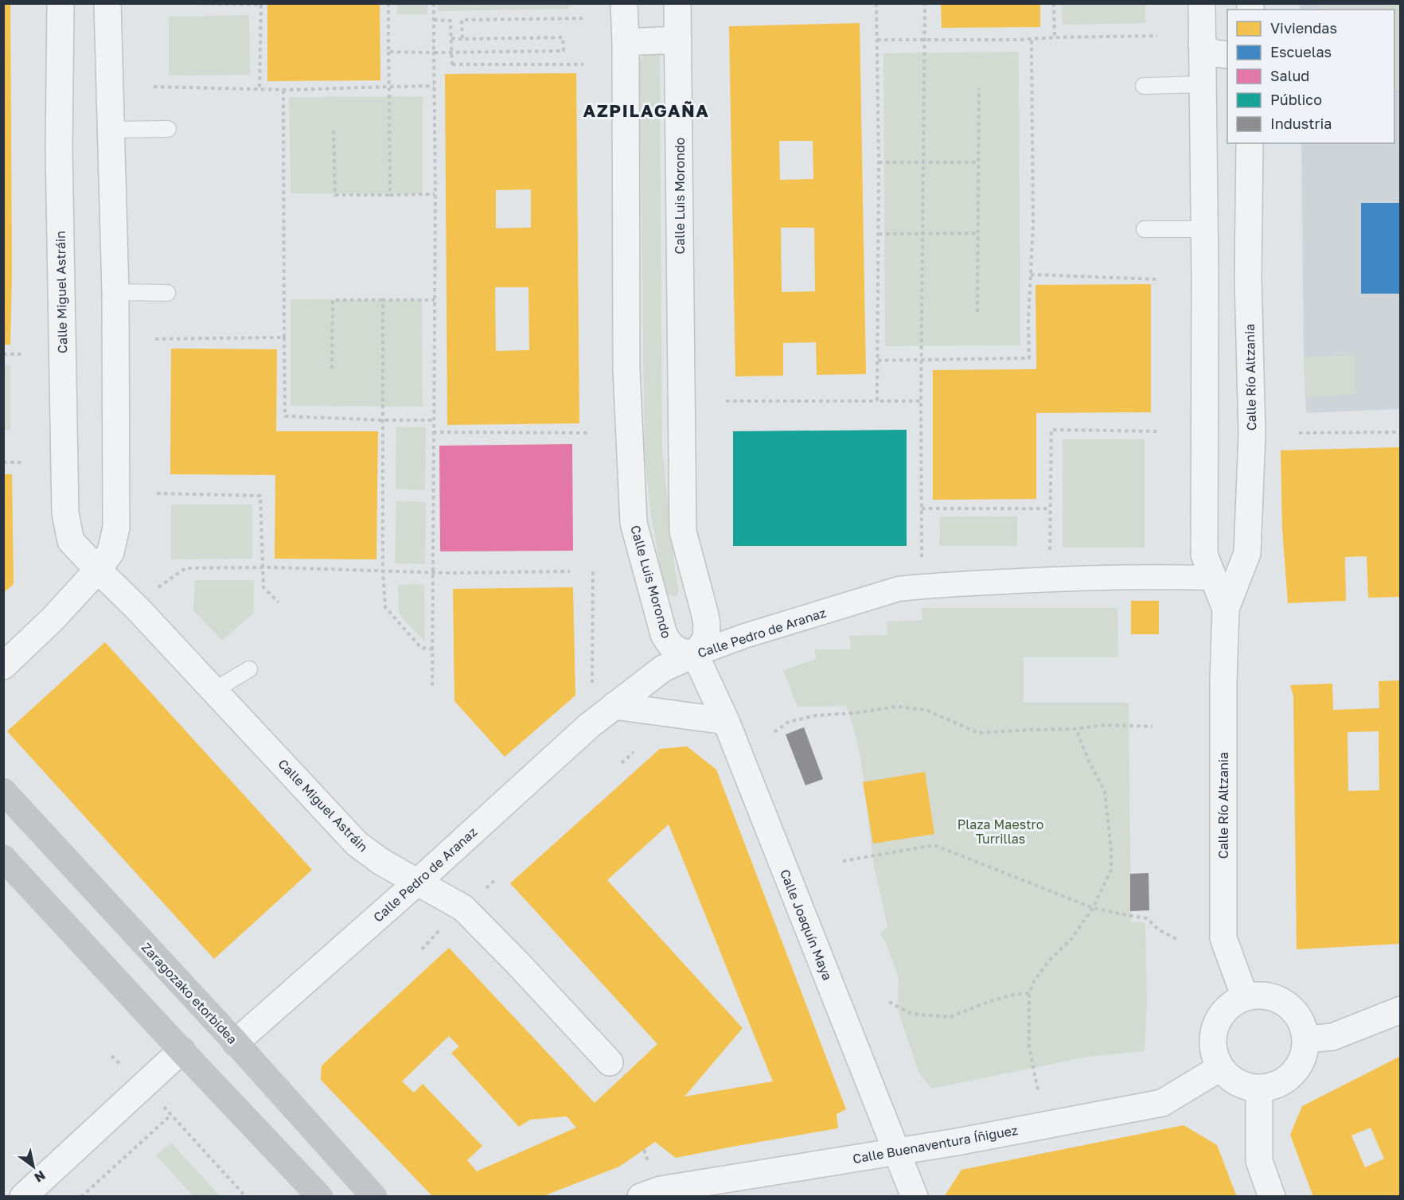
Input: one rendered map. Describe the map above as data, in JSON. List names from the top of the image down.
{
  "streets": {
    "main road": ["Zaragozako etorbidea"],
    "street": [
      "Calle Luis Morondo",
      "Calle Miguel Astráin",
      "Calle Río Altzania",
      "Calle Pedro de Aranaz",
      "Calle Joaquín Maya",
      "Calle Buenaventura Íñiguez"
    ]
  },
  "crossings": [
    ["Calle Luis Morondo", "Calle Pedro de Aranaz"],
    ["Calle Luis Morondo", "Calle Joaquín Maya"],
    ["Calle Miguel Astráin", "Calle Pedro de Aranaz"],
    ["Calle Río Altzania", "Calle Pedro de Aranaz"],
    ["Calle Río Altzania", "Calle Buenaventura Íñiguez"],
    ["Calle Pedro de Aranaz", "Calle Joaquín Maya"],
    ["Calle Pedro de Aranaz", "Zaragozako etorbidea"],
    ["Calle Joaquín Maya", "Calle Buenaventura Íñiguez"]
  ],
  "districts": ["AZPILAGAÑA"],
  "parks": ["Plaza Maestro Turrillas"],
  "legend": [
    "Viviendas",
    "Escuelas",
    "Salud",
    "Público",
    "Industria"
  ],
  "north": "bottom right"
}
